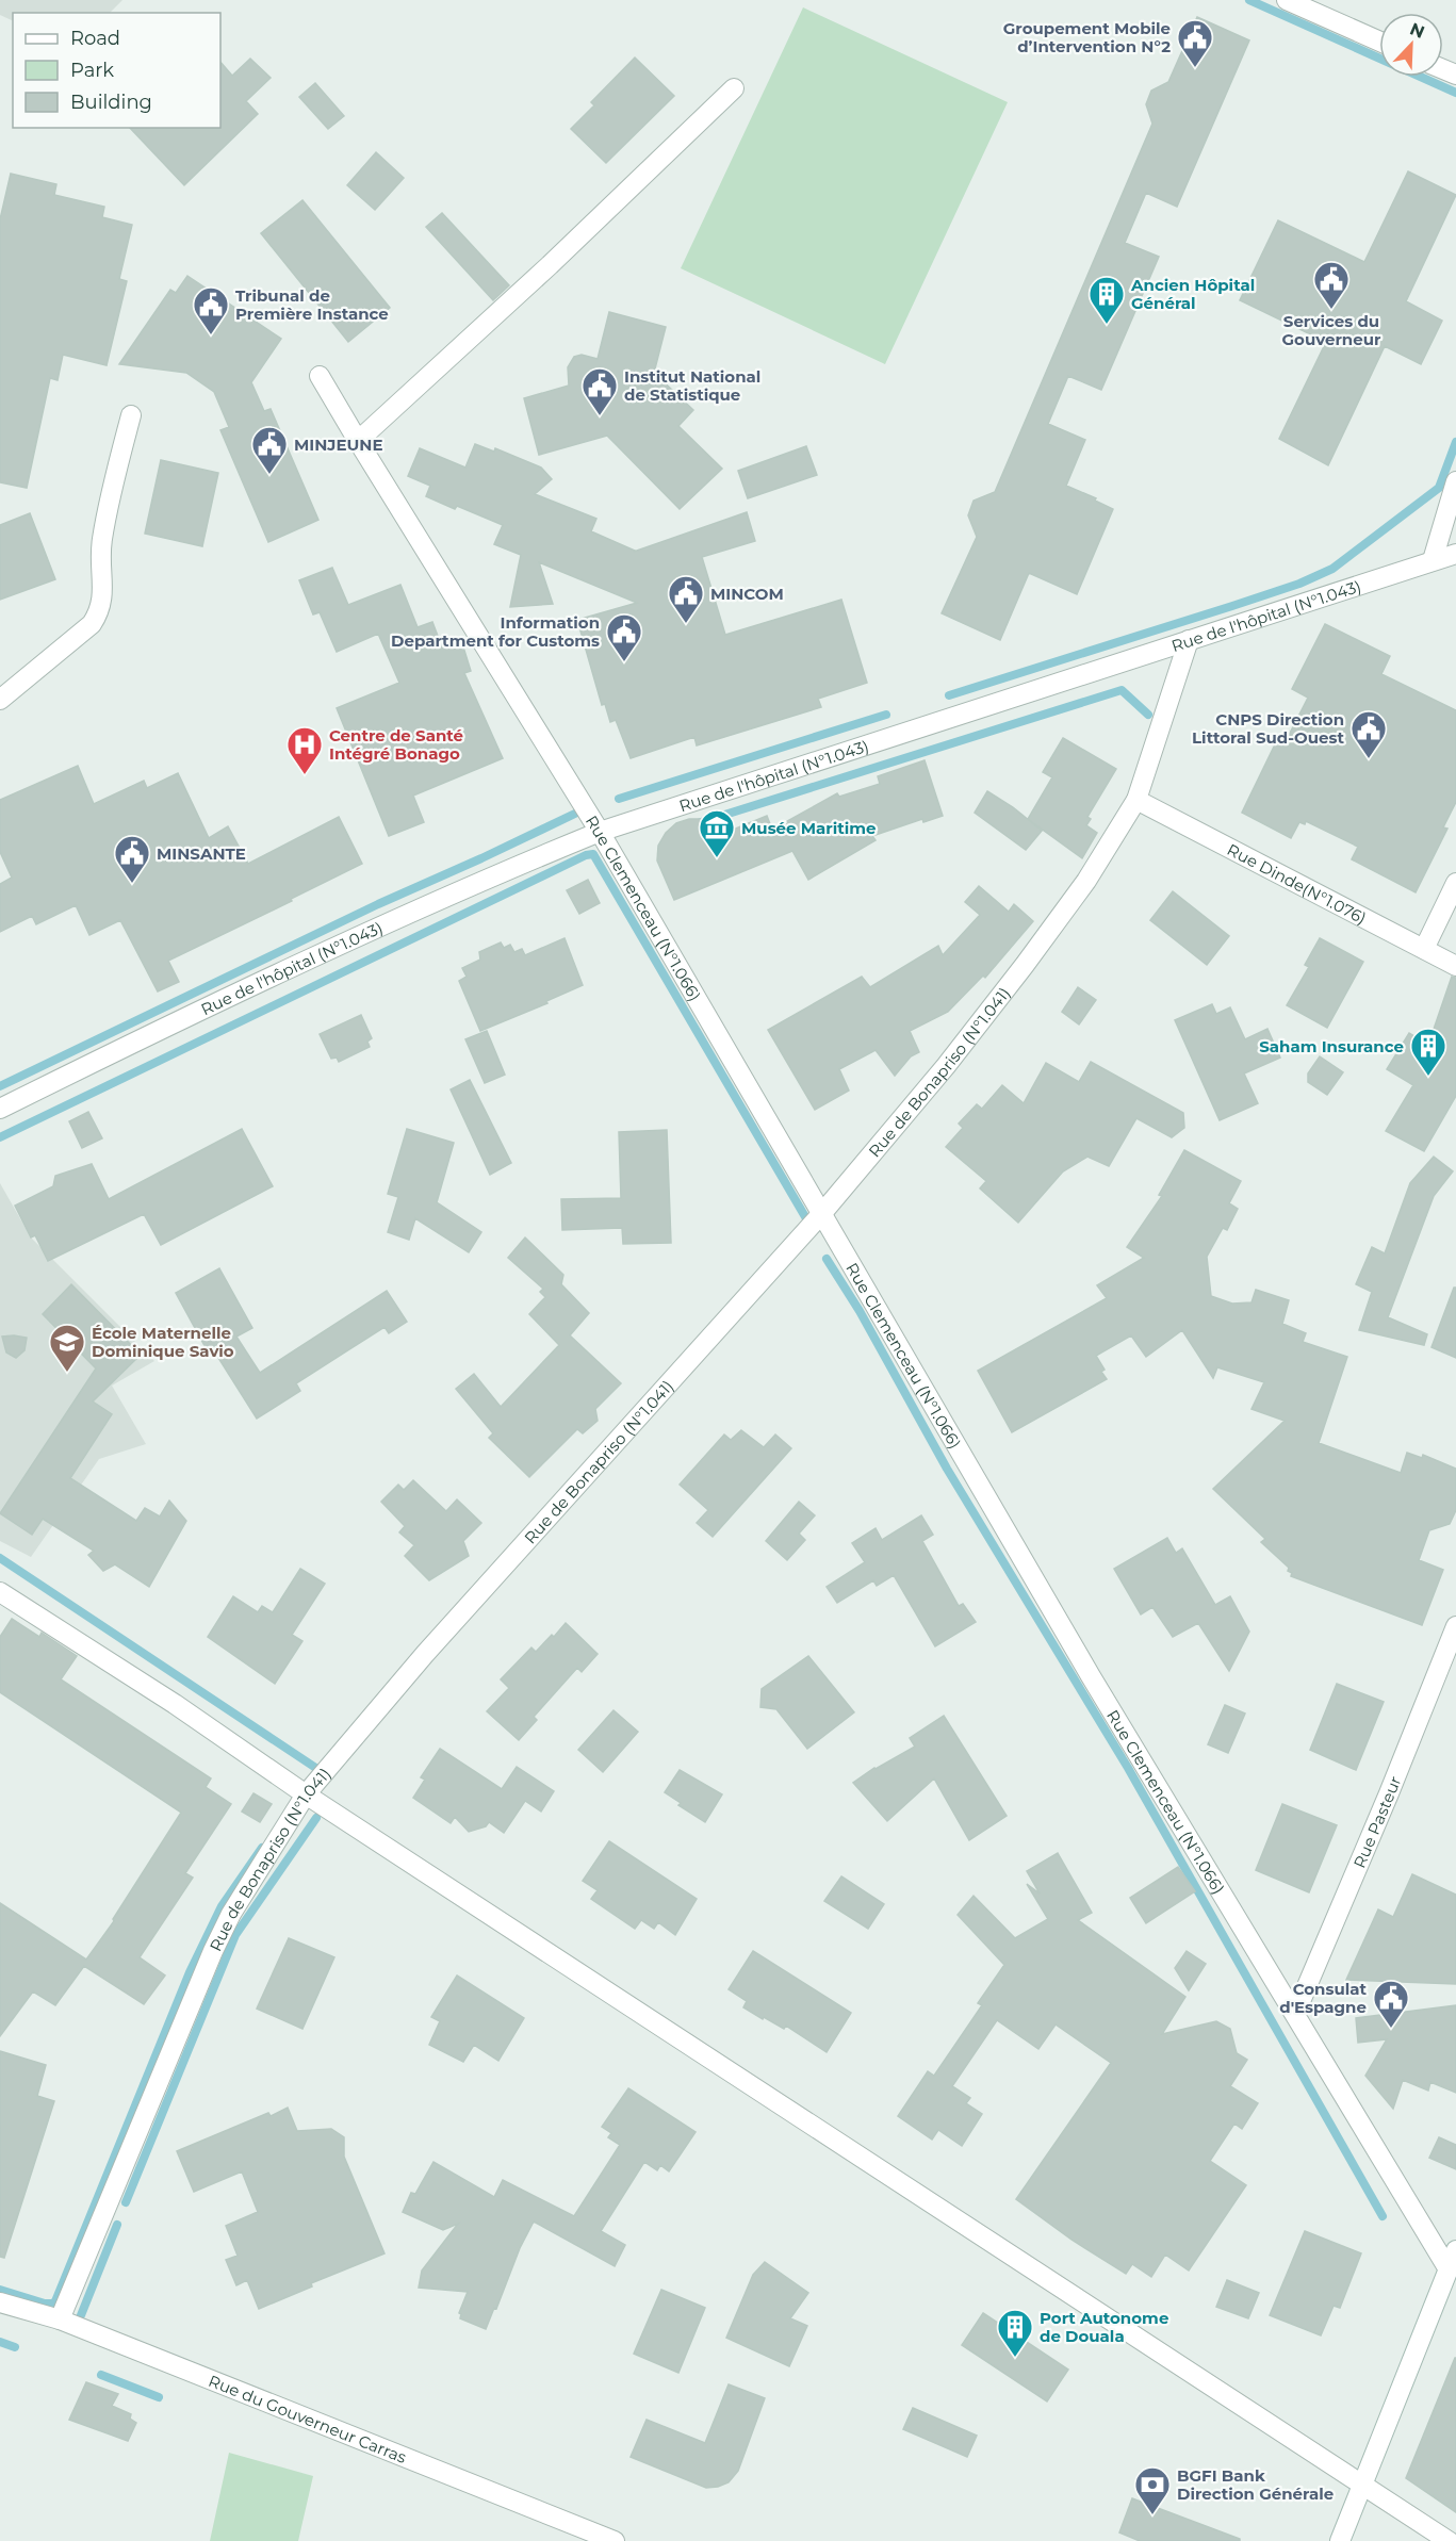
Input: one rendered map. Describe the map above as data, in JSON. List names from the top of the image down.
{
  "streets": {
    "street": [
      "Rue de l'hôpital (N°1.043)",
      "Rue Dinde(N°1.076)",
      "Rue Clemenceau (N°1.066)",
      "Rue de Bonapriso (N°1.041)",
      "Rue Pasteur",
      "Rue du Gouverneur Carras"
    ]
  },
  "crossings": [
    ["Rue de l'hôpital (N°1.043)", "Rue Clemenceau (N°1.066)"],
    ["Rue de l'hôpital (N°1.043)", "Rue de Bonapriso (N°1.041)"],
    ["Rue Dinde(N°1.076)", "Rue de Bonapriso (N°1.041)"],
    ["Rue Clemenceau (N°1.066)", "Rue de Bonapriso (N°1.041)"],
    ["Rue Clemenceau (N°1.066)", "Rue Pasteur"],
    ["Rue de Bonapriso (N°1.041)", "Rue du Gouverneur Carras"]
  ],
  "places": {
    "public building": [
      "Groupement Mobile d’Intervention N°2",
      "Services du Gouverneur",
      "Tribunal de Première Instance",
      "Institut National de Statistique",
      "MINJEUNE",
      "MINCOM",
      "Information Department for Customs",
      "CNPS Direction Littoral Sud-Ouest",
      "MINSANTE",
      "Consulat d'Espagne"
    ],
    "building": ["Ancien Hôpital Général", "Saham Insurance", "Port Autonome de Douala"],
    "hospital": ["Centre de Santé Intégré Bonago"],
    "museum": ["Musée Maritime"],
    "school or university": ["École Maternelle Dominique Savio"],
    "bank": ["BGFI Bank Direction Générale"]
  },
  "legend": ["Road", "Park", "Building"],
  "north": "top right"
}
